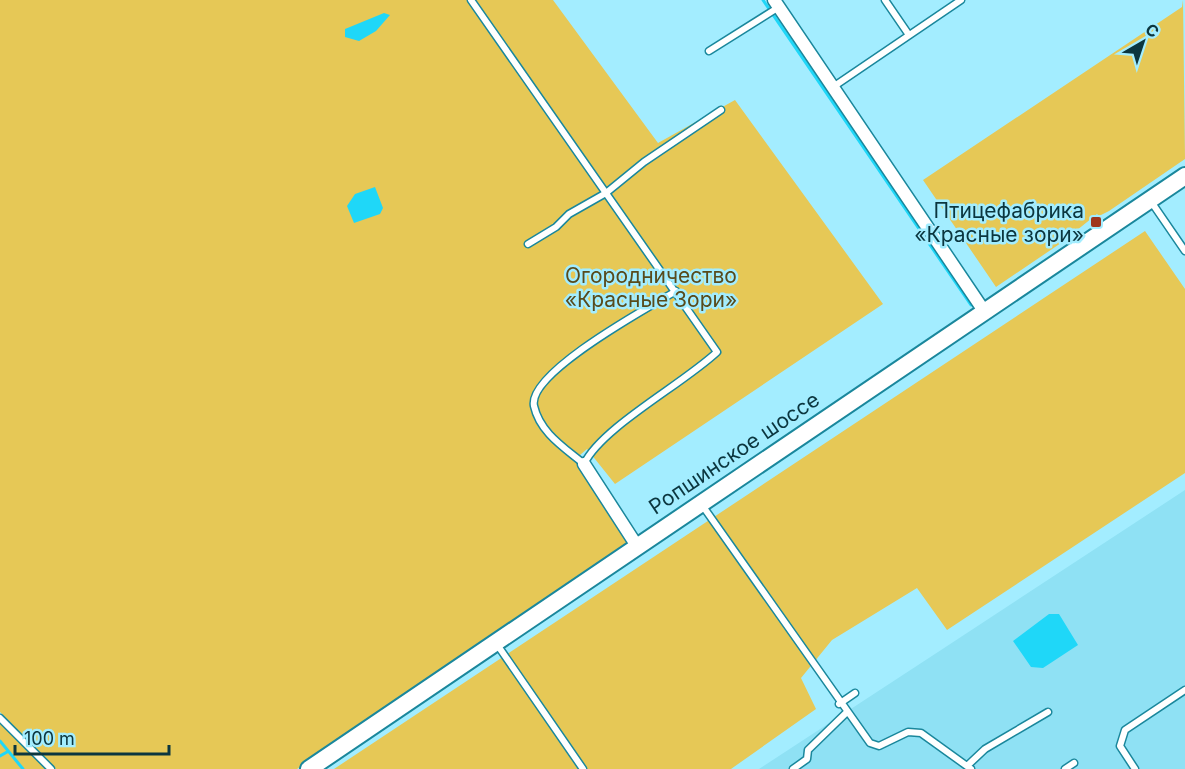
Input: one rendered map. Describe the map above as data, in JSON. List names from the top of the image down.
{
  "streets": {
    "main road": ["Ропшинское шоссе"]
  },
  "parks": ["Огородничество «Красные Зори»"],
  "places": {
    "transit": ["Птицефабрика «Красные зори»"]
  },
  "scale_bar": "100 m",
  "north": "top right"
}
